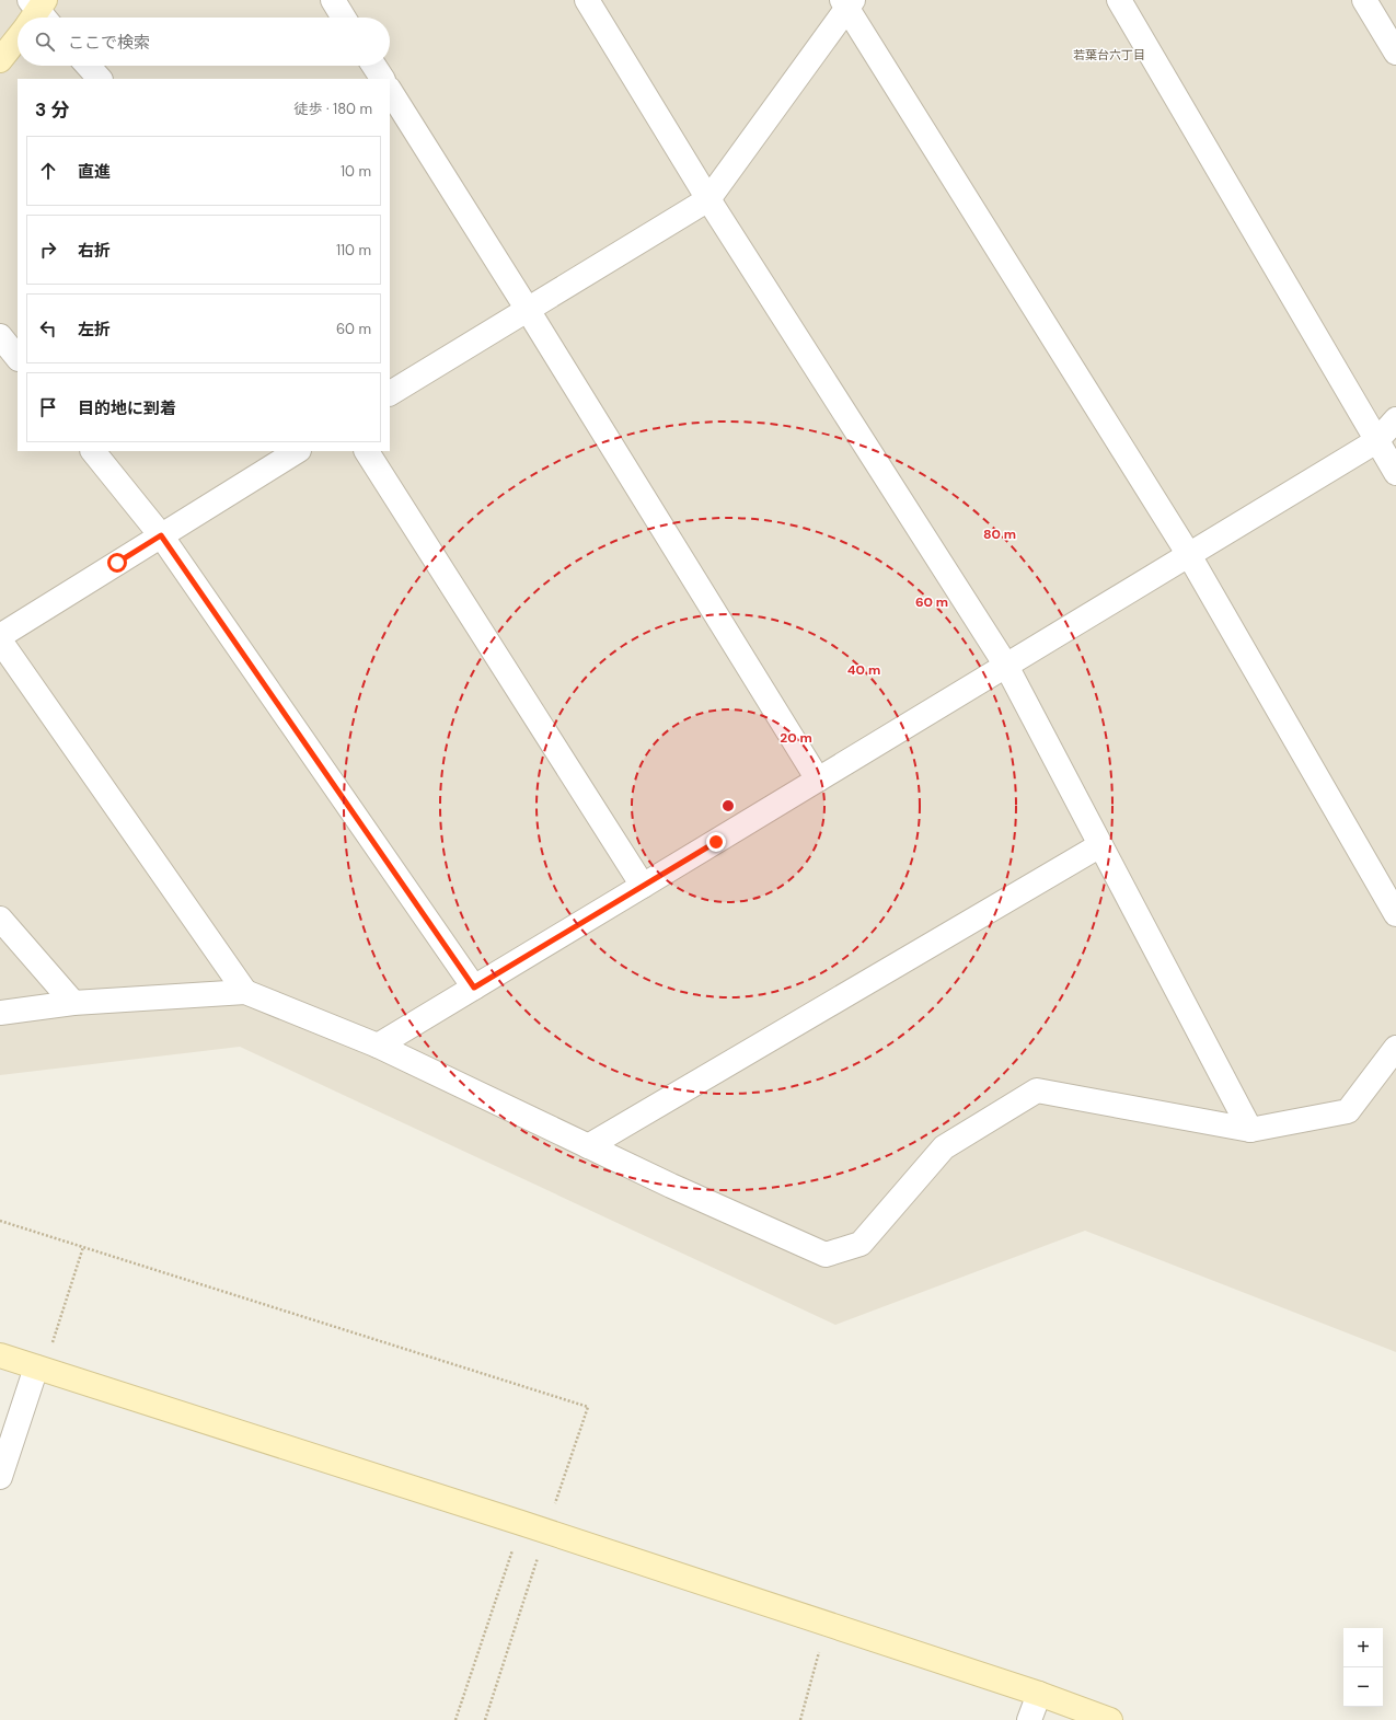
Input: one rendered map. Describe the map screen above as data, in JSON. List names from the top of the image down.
{
  "districts": ["若葉台六丁目"],
  "page": {
    "search": "ここで検索",
    "heading": ["3 分", "徒歩 · 180 m"],
    "list": [
      ["直進", "10 m"],
      ["右折", "110 m"],
      ["左折", "60 m"],
      "目的地に到着"
    ],
    "map_buttons": ["+", "−"]
  },
  "rings": [
    "80 m",
    "60 m",
    "40 m",
    "20 m"
  ]
}
